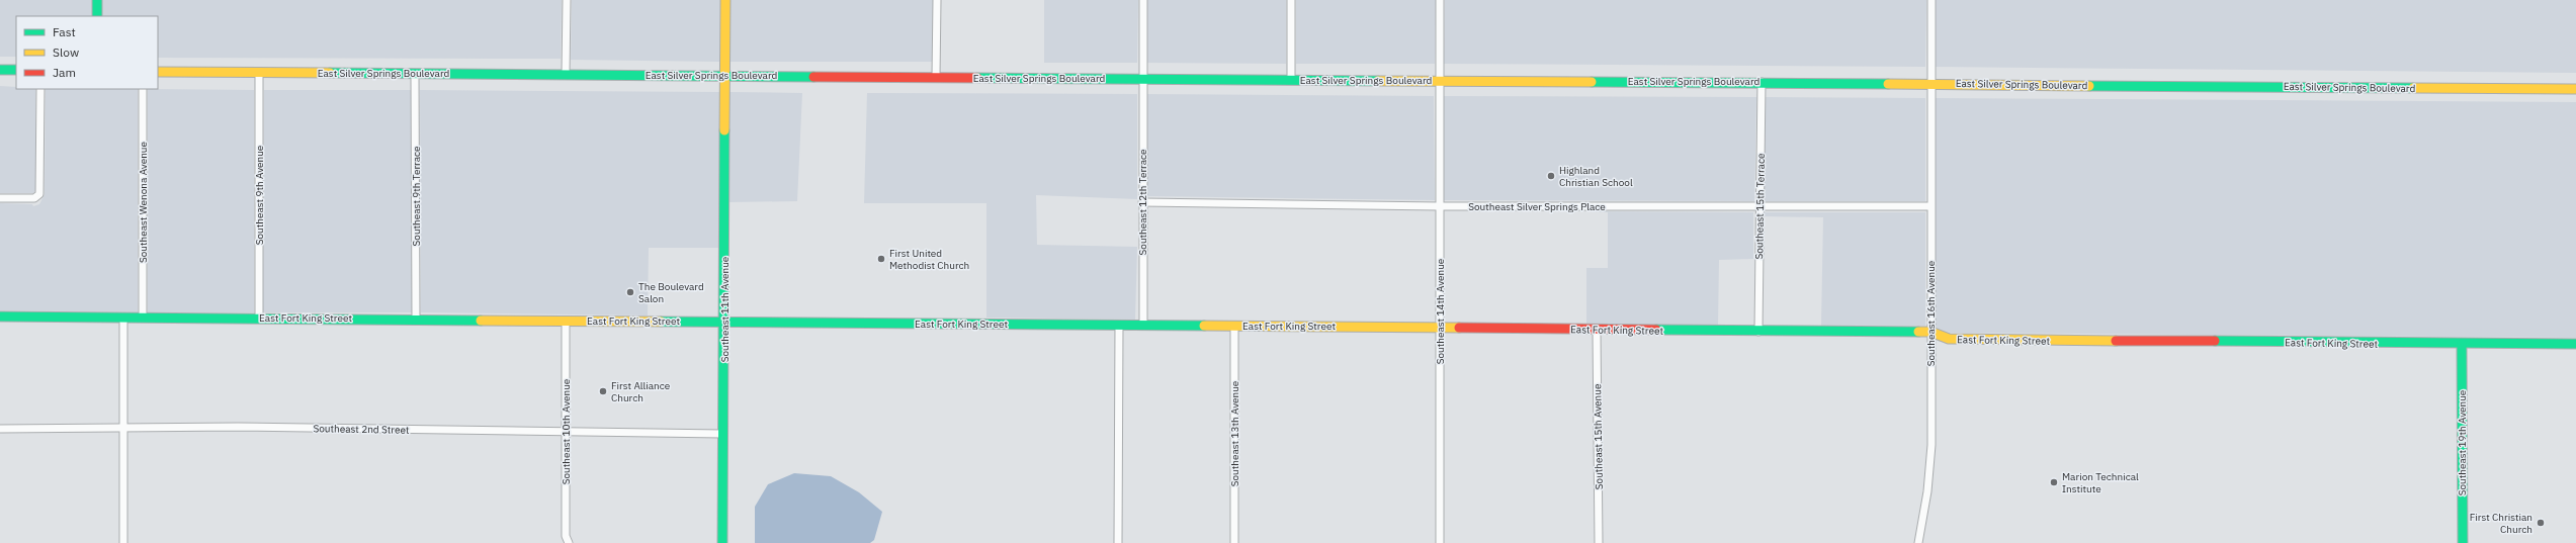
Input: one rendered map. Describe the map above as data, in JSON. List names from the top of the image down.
{
  "streets": {
    "street": [
      "East Silver Springs Boulevard",
      "Southeast 9th Avenue",
      "Southeast 9th Terrace",
      "Southeast Wenona Avenue",
      "Southeast 12th Terrace",
      "Southeast Silver Springs Place",
      "Southeast 15th Terrace",
      "Southeast 11th Avenue",
      "Southeast 14th Avenue",
      "Southeast 16th Avenue",
      "East Fort King Street",
      "Southeast 2nd Street",
      "Southeast 10th Avenue",
      "Southeast 13th Avenue",
      "Southeast 15th Avenue",
      "Southeast 19th Avenue"
    ]
  },
  "crossings": [
    ["East Silver Springs Boulevard", "Southeast 9th Avenue"],
    ["East Silver Springs Boulevard", "Southeast 9th Terrace"],
    ["East Silver Springs Boulevard", "Southeast 12th Terrace"],
    ["East Silver Springs Boulevard", "Southeast 15th Terrace"],
    ["East Silver Springs Boulevard", "Southeast 11th Avenue"],
    ["East Silver Springs Boulevard", "Southeast 14th Avenue"],
    ["East Silver Springs Boulevard", "Southeast 16th Avenue"],
    ["Southeast 9th Avenue", "East Fort King Street"],
    ["Southeast 9th Terrace", "East Fort King Street"],
    ["Southeast Wenona Avenue", "East Fort King Street"],
    ["Southeast 12th Terrace", "Southeast Silver Springs Place"],
    ["Southeast 12th Terrace", "East Fort King Street"],
    ["Southeast Silver Springs Place", "Southeast 15th Terrace"],
    ["Southeast Silver Springs Place", "Southeast 14th Avenue"],
    ["Southeast Silver Springs Place", "Southeast 16th Avenue"],
    ["Southeast 15th Terrace", "East Fort King Street"],
    ["Southeast 11th Avenue", "East Fort King Street"],
    ["Southeast 11th Avenue", "Southeast 2nd Street"],
    ["Southeast 14th Avenue", "East Fort King Street"],
    ["Southeast 16th Avenue", "East Fort King Street"],
    ["East Fort King Street", "Southeast 10th Avenue"],
    ["East Fort King Street", "Southeast 13th Avenue"],
    ["East Fort King Street", "Southeast 15th Avenue"],
    ["East Fort King Street", "Southeast 19th Avenue"],
    ["Southeast 2nd Street", "Southeast 10th Avenue"]
  ],
  "places": [
    "Highland Christian School",
    "First United Methodist Church",
    "The Boulevard Salon",
    "First Alliance Church",
    "Marion Technical Institute",
    "First Christian Church"
  ],
  "legend": ["Fast", "Slow", "Jam"]
}
